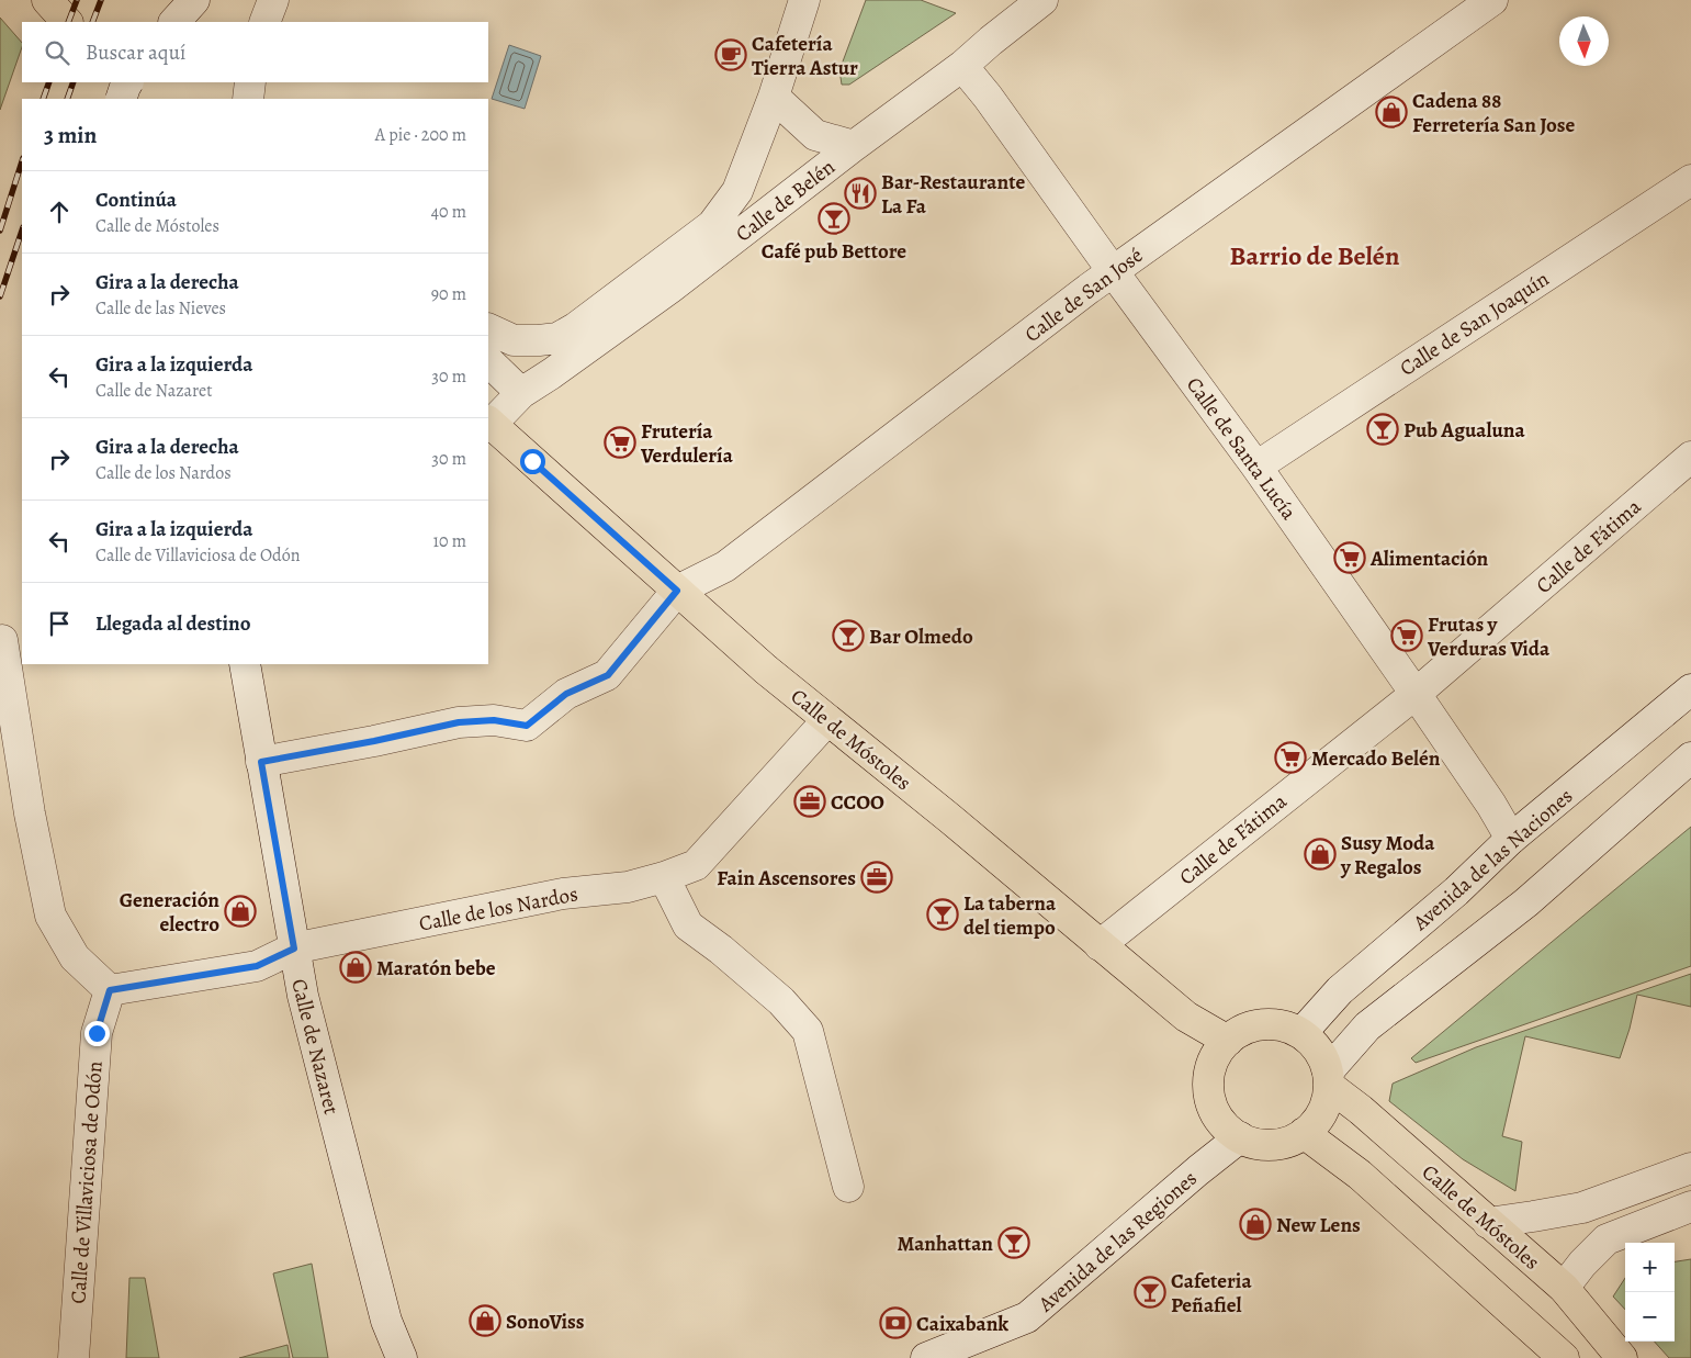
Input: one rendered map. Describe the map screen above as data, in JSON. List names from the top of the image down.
{
  "streets": {
    "main road": ["Calle de Móstoles"],
    "street": [
      "Calle de Belén",
      "Calle de San José",
      "Calle de San Joaquín",
      "Calle de Santa Lucía",
      "Calle de Fátima",
      "Avenida de las Naciones",
      "Calle de los Nardos",
      "Calle de Nazaret",
      "Calle de Villaviciosa de Odón",
      "Avenida de las Regiones"
    ]
  },
  "crossings": [
    ["Calle de Belén", "Calle de Santa Lucía"],
    ["Calle de Belén", "Calle de Móstoles"],
    ["Calle de San José", "Calle de Santa Lucía"],
    ["Calle de San José", "Calle de Móstoles"],
    ["Calle de San Joaquín", "Calle de Santa Lucía"],
    ["Calle de Santa Lucía", "Calle de Fátima"],
    ["Calle de Santa Lucía", "Avenida de las Naciones"],
    ["Calle de Fátima", "Calle de Móstoles"],
    ["Calle de Móstoles", "Avenida de las Naciones"],
    ["Calle de Móstoles", "Calle de los Nardos"],
    ["Calle de Móstoles", "Avenida de las Regiones"],
    ["Avenida de las Naciones", "Avenida de las Regiones"],
    ["Calle de los Nardos", "Calle de Nazaret"],
    ["Calle de los Nardos", "Calle de Villaviciosa de Odón"]
  ],
  "districts": ["Barrio de Belén"],
  "places": {
    "cafe": ["Cafetería Tierra Astur"],
    "shop": [
      "Cadena 88 Ferretería San Jose",
      "Susy Moda y Regalos",
      "Generación electro",
      "Maratón bebe",
      "New Lens",
      "SonoViss"
    ],
    "restaurant": ["Bar-Restaurante La Fa"],
    "bar": [
      "Café pub Bettore",
      "Pub Agualuna",
      "Bar Olmedo",
      "La taberna del tiempo",
      "Manhattan",
      "Cafeteria Peñafiel"
    ],
    "supermarket": [
      "Frutería Verdulería",
      "Alimentación",
      "Frutas y Verduras Vida",
      "Mercado Belén"
    ],
    "office": ["CCOO", "Fain Ascensores"],
    "bank": ["Caixabank"]
  },
  "north": "bottom",
  "page": {
    "search": "Buscar aquí",
    "heading": ["3 min", "A pie · 200 m"],
    "list": [
      ["Continúa", "Calle de Móstoles", "40 m"],
      ["Gira a la derecha", "Calle de las Nieves", "90 m"],
      ["Gira a la izquierda", "Calle de Nazaret", "30 m"],
      ["Gira a la derecha", "Calle de los Nardos", "30 m"],
      ["Gira a la izquierda", "Calle de Villaviciosa de Odón", "10 m"],
      "Llegada al destino"
    ],
    "map_buttons": ["+", "−"]
  }
}
